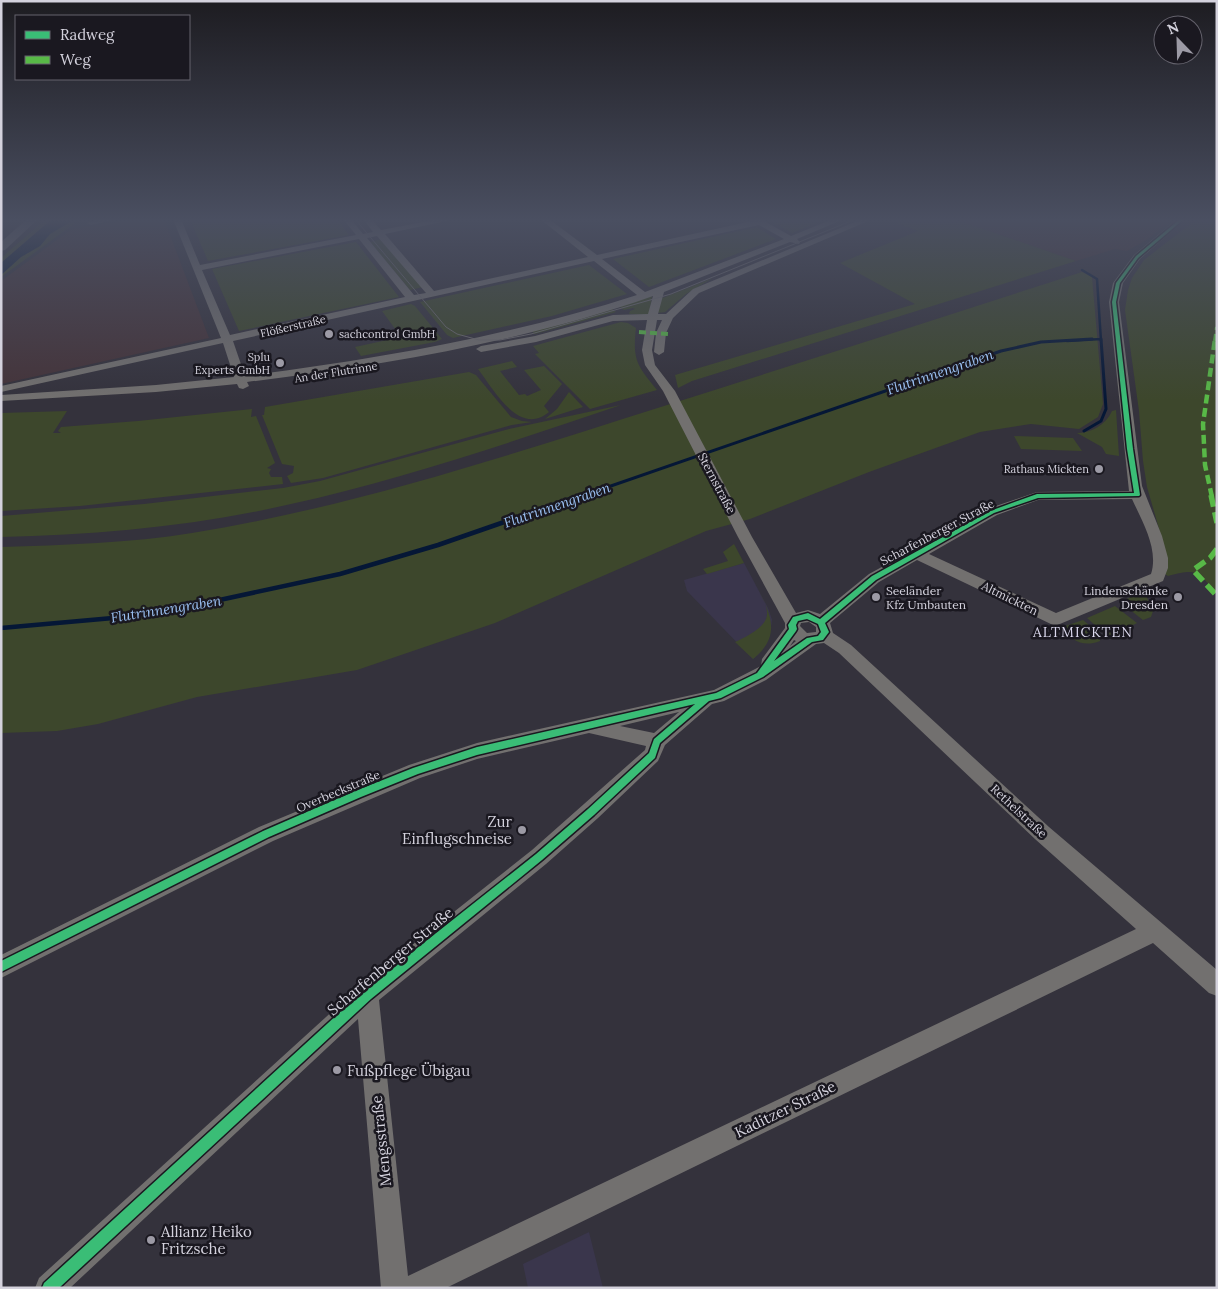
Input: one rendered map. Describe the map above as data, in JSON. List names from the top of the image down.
{
  "streets": {
    "street": [
      "Flößerstraße",
      "An der Flutrinne",
      "Sternstraße",
      "Scharfenberger Straße",
      "Altmickten",
      "Overbeckstraße",
      "Rethelstraße",
      "Kaditzer Straße",
      "Mengsstraße"
    ]
  },
  "crossings": [
    ["An der Flutrinne", "Sternstraße"],
    ["Sternstraße", "Scharfenberger Straße"],
    ["Sternstraße", "Rethelstraße"],
    ["Scharfenberger Straße", "Altmickten"],
    ["Scharfenberger Straße", "Overbeckstraße"],
    ["Scharfenberger Straße", "Rethelstraße"],
    ["Scharfenberger Straße", "Mengsstraße"],
    ["Rethelstraße", "Kaditzer Straße"]
  ],
  "districts": ["ALTMICKTEN"],
  "water": ["Flutrinnengraben"],
  "places": [
    "sachcontrol GmbH",
    "Splu Experts GmbH",
    "Rathaus Mickten",
    "Seeländer Kfz Umbauten",
    "Lindenschänke Dresden",
    "Zur Einflugschneise",
    "Fußpflege Übigau",
    "Allianz Heiko Fritzsche"
  ],
  "legend": ["Radweg", "Weg"],
  "north": "top left"
}
